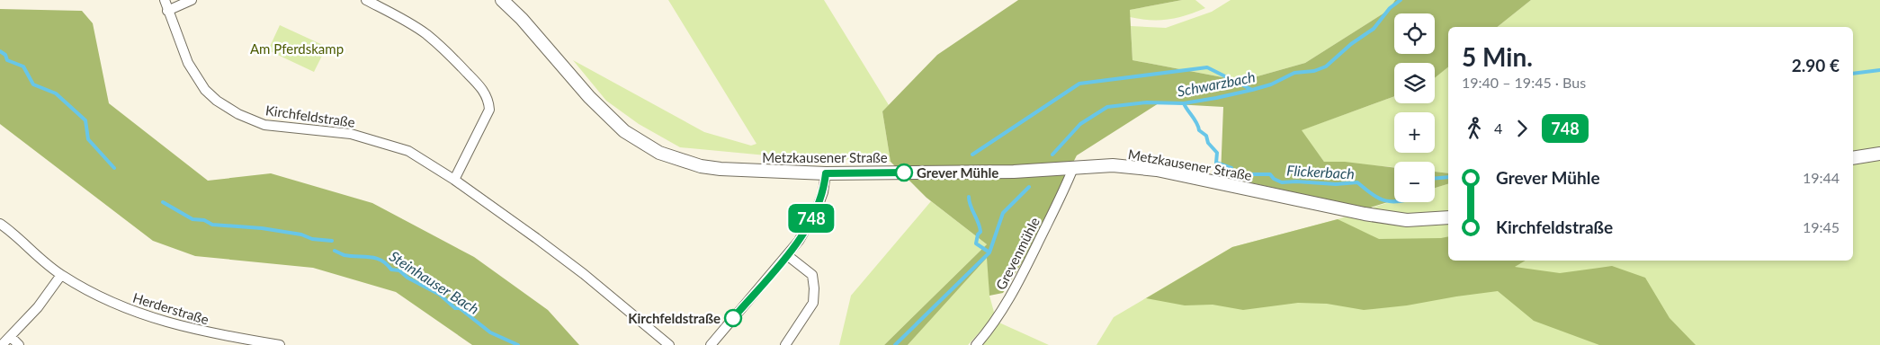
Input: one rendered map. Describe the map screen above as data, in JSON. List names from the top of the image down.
{
  "streets": {
    "main road": ["Metzkausener Straße"],
    "street": ["Kirchfeldstraße", "Grevenmühle", "Herderstraße"]
  },
  "crossings": [
    ["Metzkausener Straße", "Grevenmühle"]
  ],
  "water": ["Schwarzbach", "Flickerbach", "Steinhauser Bach"],
  "parks": ["Am Pferdskamp"],
  "places": ["Grever Mühle", "Kirchfeldstraße"],
  "lines": ["bus line 748"],
  "page": {
    "on_map": "748",
    "map_buttons": ["+", "−"],
    "heading": ["5 Min.", "19:40 – 19:45 · Bus", "2.90 €"],
    "legs": ["4", "748"],
    "list": [
      {
        "name": "Grever Mühle",
        "value": "19:44"
      },
      {
        "name": "Kirchfeldstraße",
        "value": "19:45"
      }
    ]
  }
}
